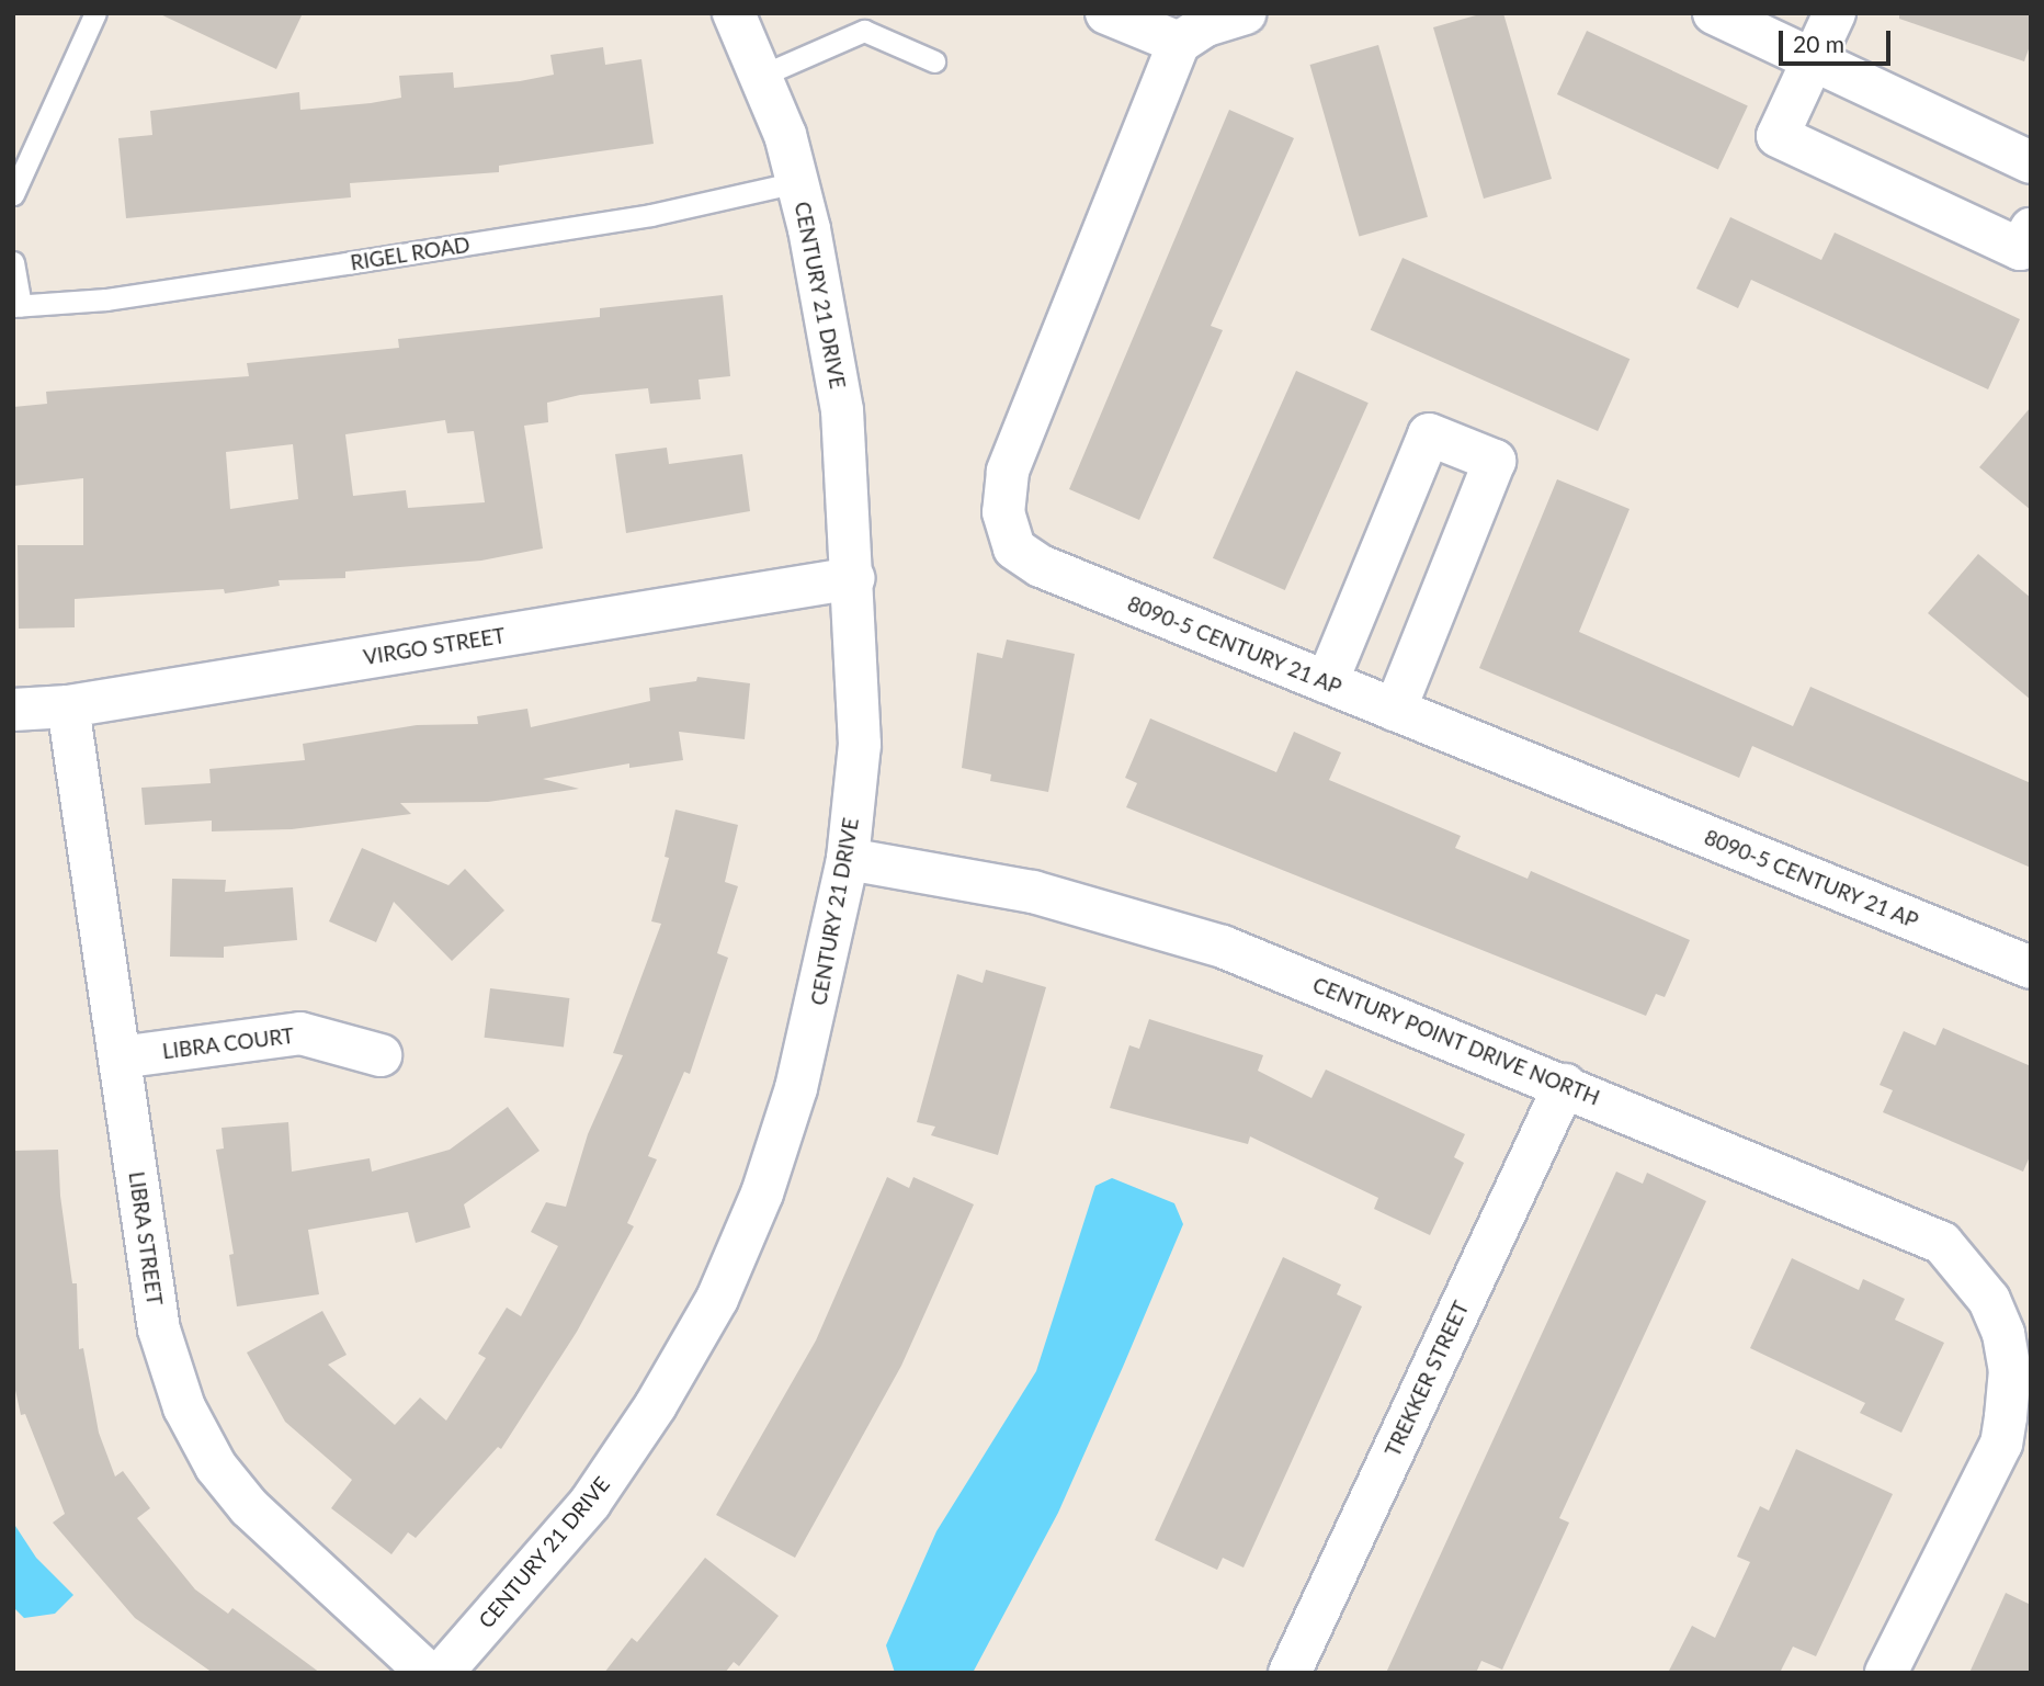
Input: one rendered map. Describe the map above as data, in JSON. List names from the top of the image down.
{
  "streets": {
    "street": [
      "CENTURY 21 DRIVE",
      "8090-5 CENTURY 21 AP",
      "VIRGO STREET",
      "CENTURY POINT DRIVE NORTH",
      "LIBRA COURT",
      "LIBRA STREET",
      "TREKKER STREET"
    ],
    "lane": ["RIGEL ROAD"]
  },
  "crossings": [
    ["RIGEL ROAD", "CENTURY 21 DRIVE"],
    ["CENTURY 21 DRIVE", "VIRGO STREET"],
    ["CENTURY 21 DRIVE", "CENTURY POINT DRIVE NORTH"],
    ["VIRGO STREET", "LIBRA STREET"],
    ["CENTURY POINT DRIVE NORTH", "TREKKER STREET"],
    ["LIBRA COURT", "LIBRA STREET"]
  ],
  "scale_bar": "20 m"
}
